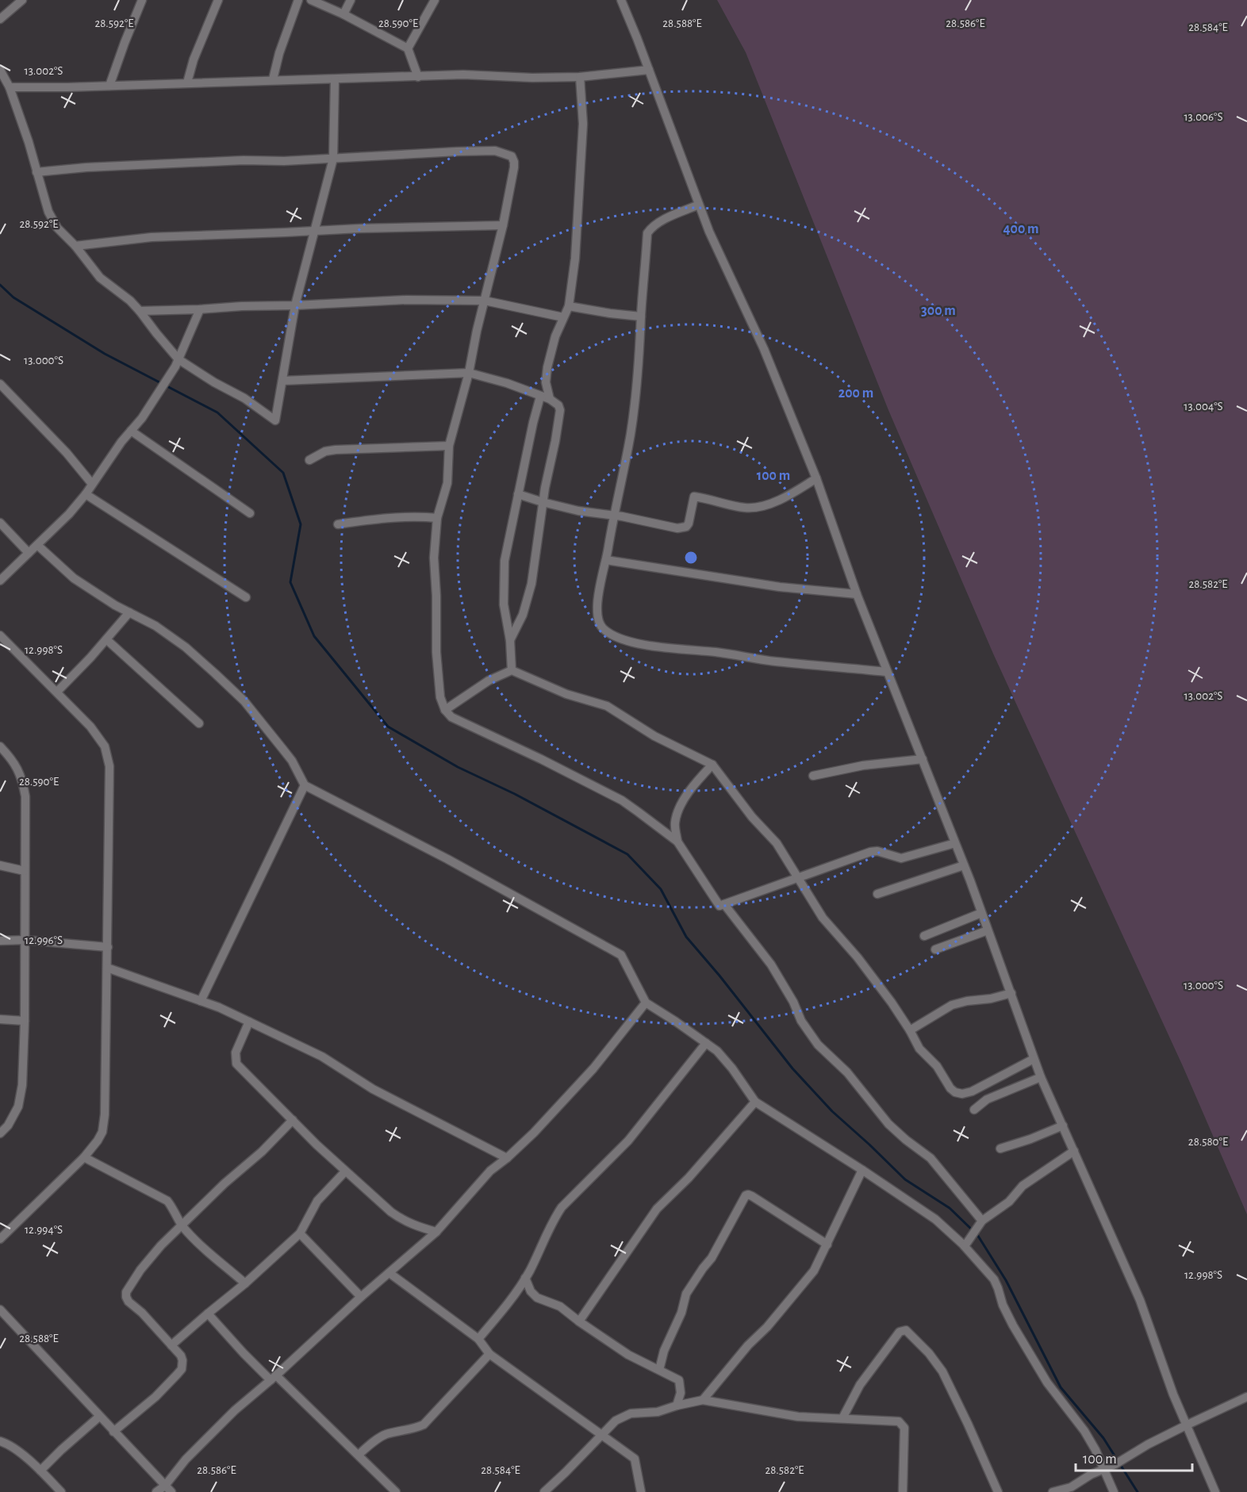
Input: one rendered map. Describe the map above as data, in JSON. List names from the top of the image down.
{
  "scale_bar": "100 m",
  "coordinates": [
    "28.592°E",
    "28.590°E",
    "28.588°E",
    "28.586°E",
    "28.584°E",
    "13.002°S",
    "13.006°S",
    "13.000°S",
    "13.004°S",
    "28.582°E",
    "12.998°S",
    "12.996°S",
    "28.580°E",
    "12.994°S"
  ],
  "rings": [
    "400 m",
    "300 m",
    "200 m",
    "100 m"
  ]
}
